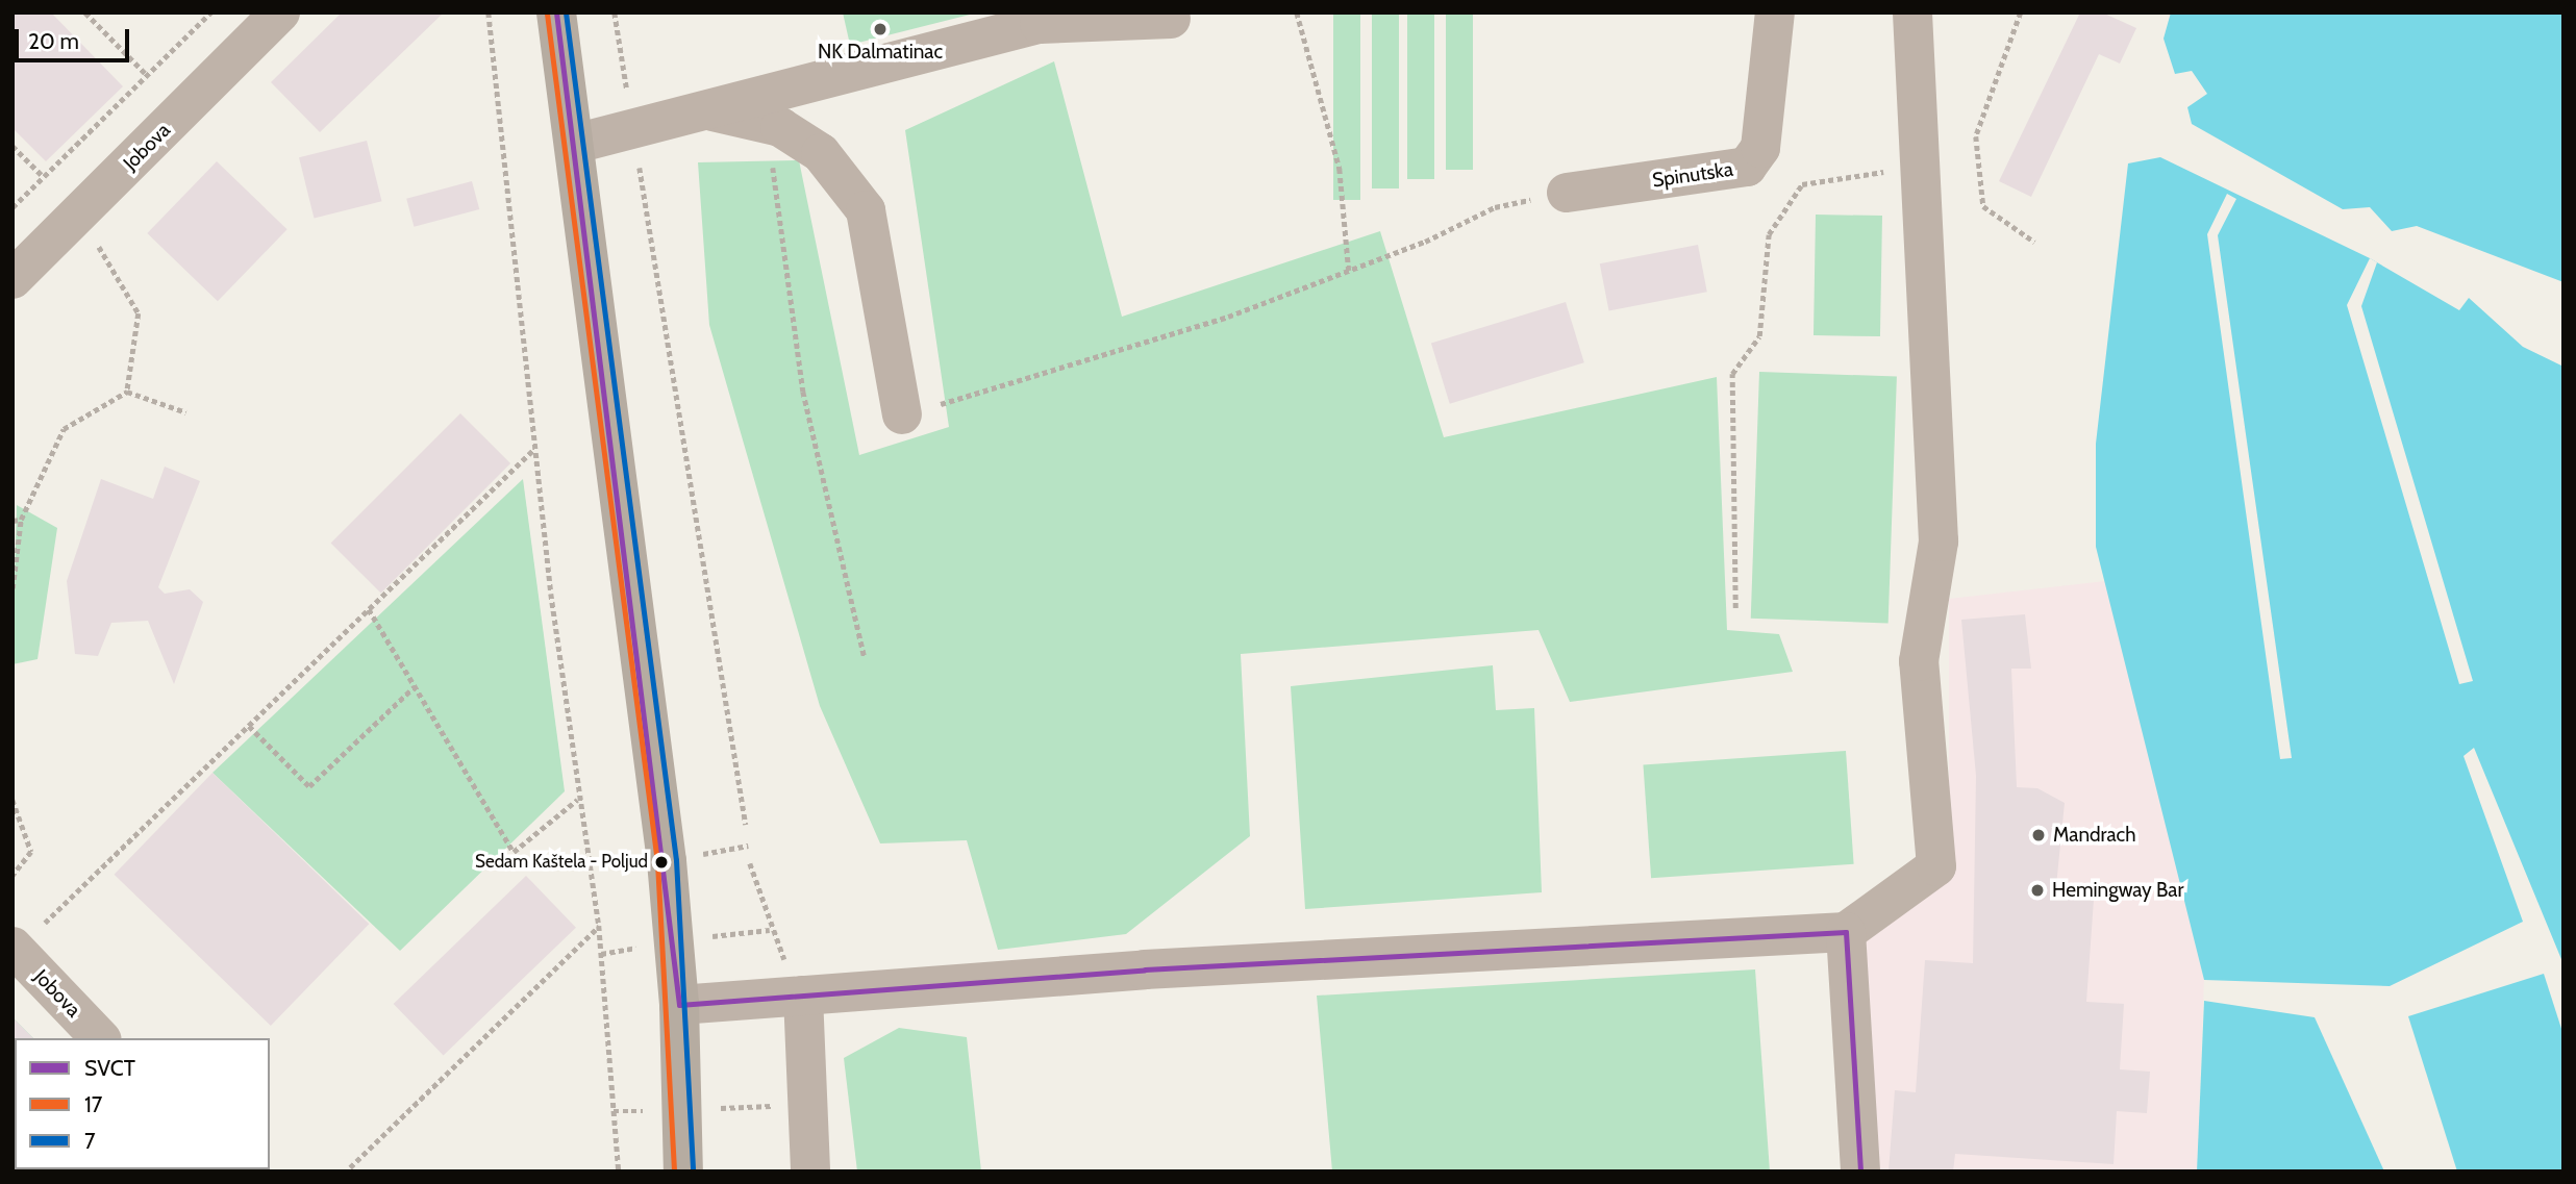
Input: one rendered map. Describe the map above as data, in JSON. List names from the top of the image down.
{
  "streets": {
    "street": ["Jobova", "Spinutska"]
  },
  "places": [
    "NK Dalmatinac",
    "Mandrach",
    "Sedam Kaštela - Poljud",
    "Hemingway Bar"
  ],
  "lines": ["transit line SVCT", "transit line 7", "transit line 17"],
  "legend": ["SVCT", "17", "7"],
  "scale_bar": "20 m"
}
